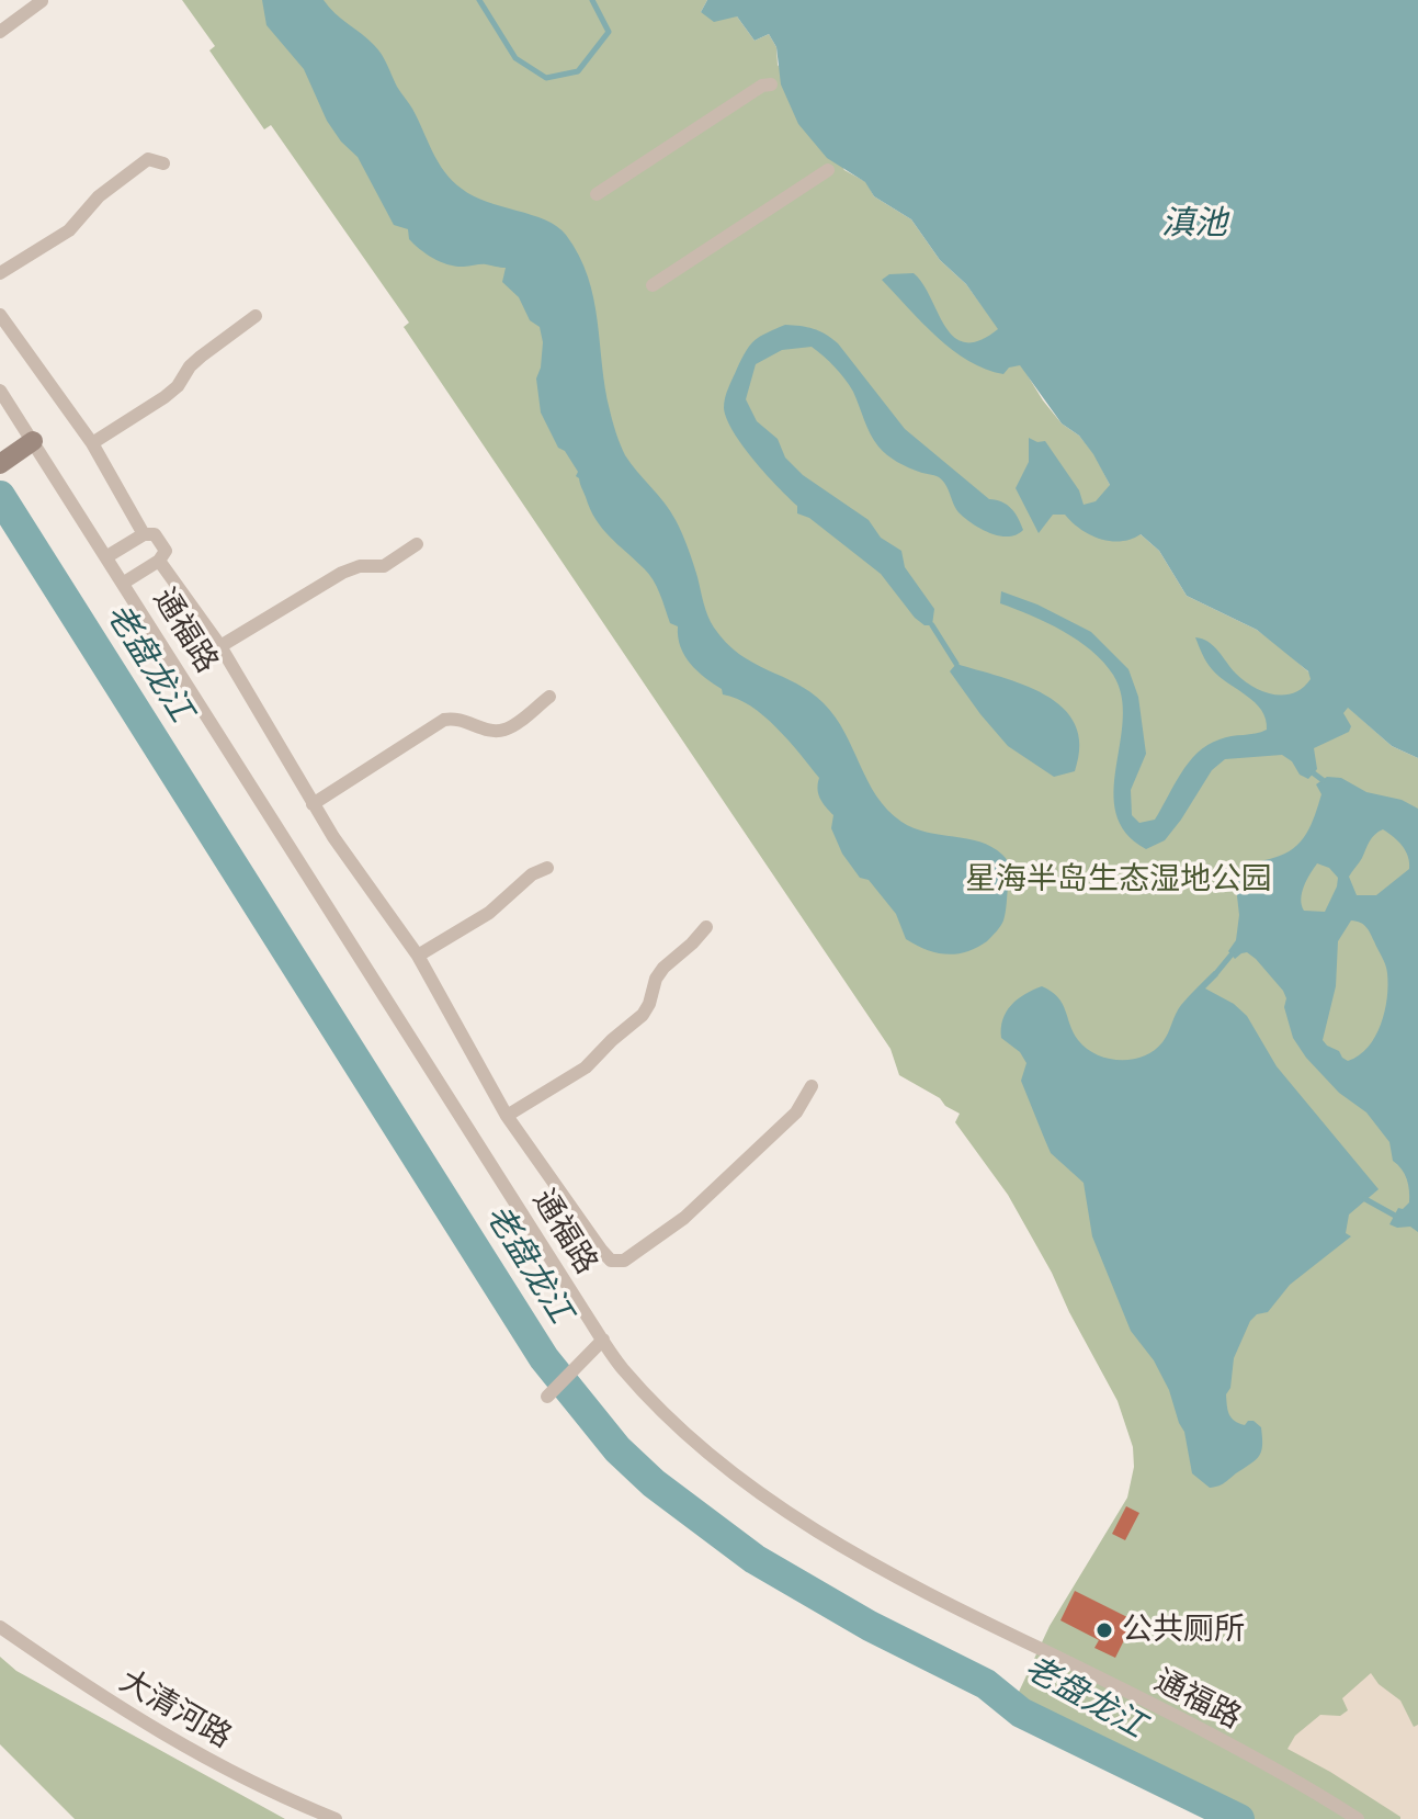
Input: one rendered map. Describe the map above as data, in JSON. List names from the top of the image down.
{
  "streets": {
    "street": ["通福路", "大清河路"]
  },
  "water": ["滇池", "老盘龙江"],
  "parks": ["星海半岛生态湿地公园"],
  "places": ["公共厕所"]
}
